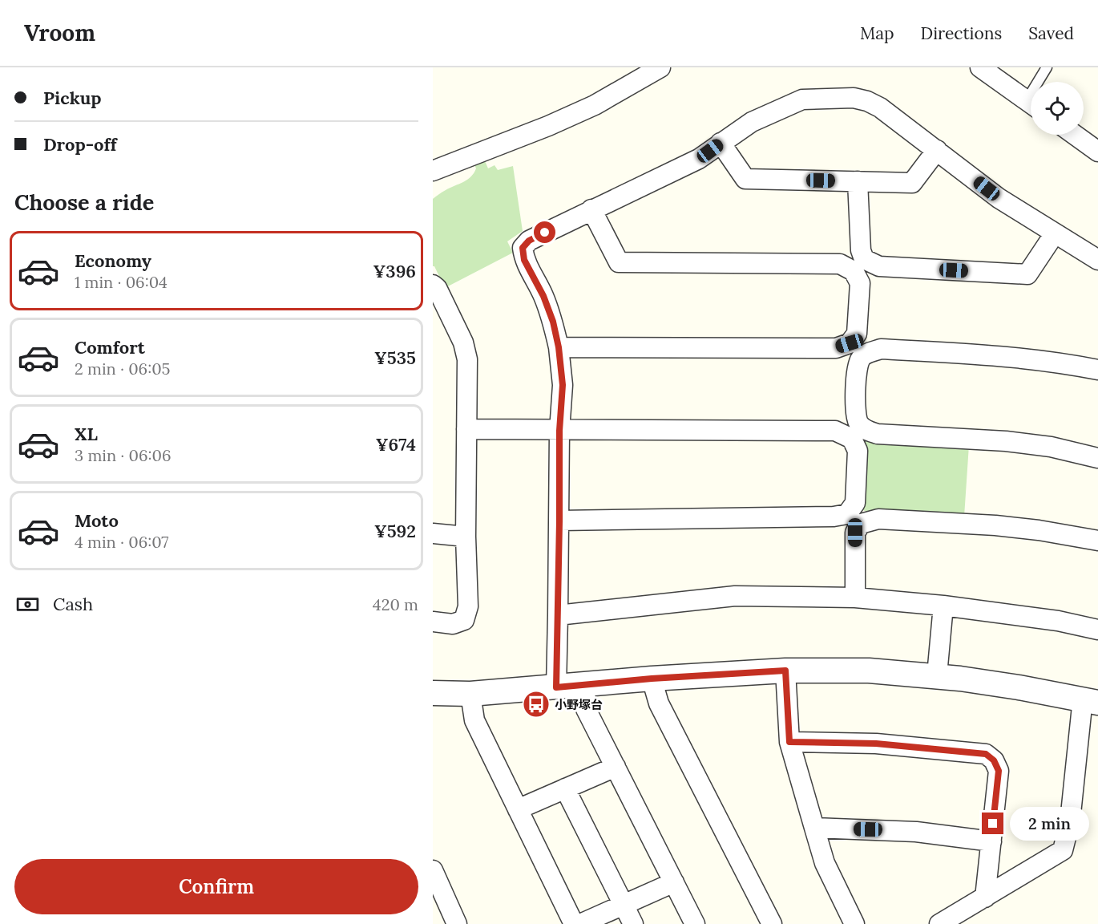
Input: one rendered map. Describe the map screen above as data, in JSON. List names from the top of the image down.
{
  "places": {
    "bus stop": ["小野塚台"]
  },
  "page": {
    "header": "Vroom",
    "nav": ["Map", "Directions", "Saved"],
    "banner": ["Pickup", "Drop-off"],
    "heading": "Choose a ride",
    "list": [
      {
        "name": "Economy",
        "note": "1 min · 06:04",
        "value": "¥396"
      },
      {
        "name": "Comfort",
        "note": "2 min · 06:05",
        "value": "¥535"
      },
      {
        "name": "XL",
        "note": "3 min · 06:06",
        "value": "¥674"
      },
      {
        "name": "Moto",
        "note": "4 min · 06:07",
        "value": "¥592"
      }
    ],
    "pay": ["Cash", "420 m"],
    "bubble": "2 min",
    "buttons": "Confirm"
  }
}
